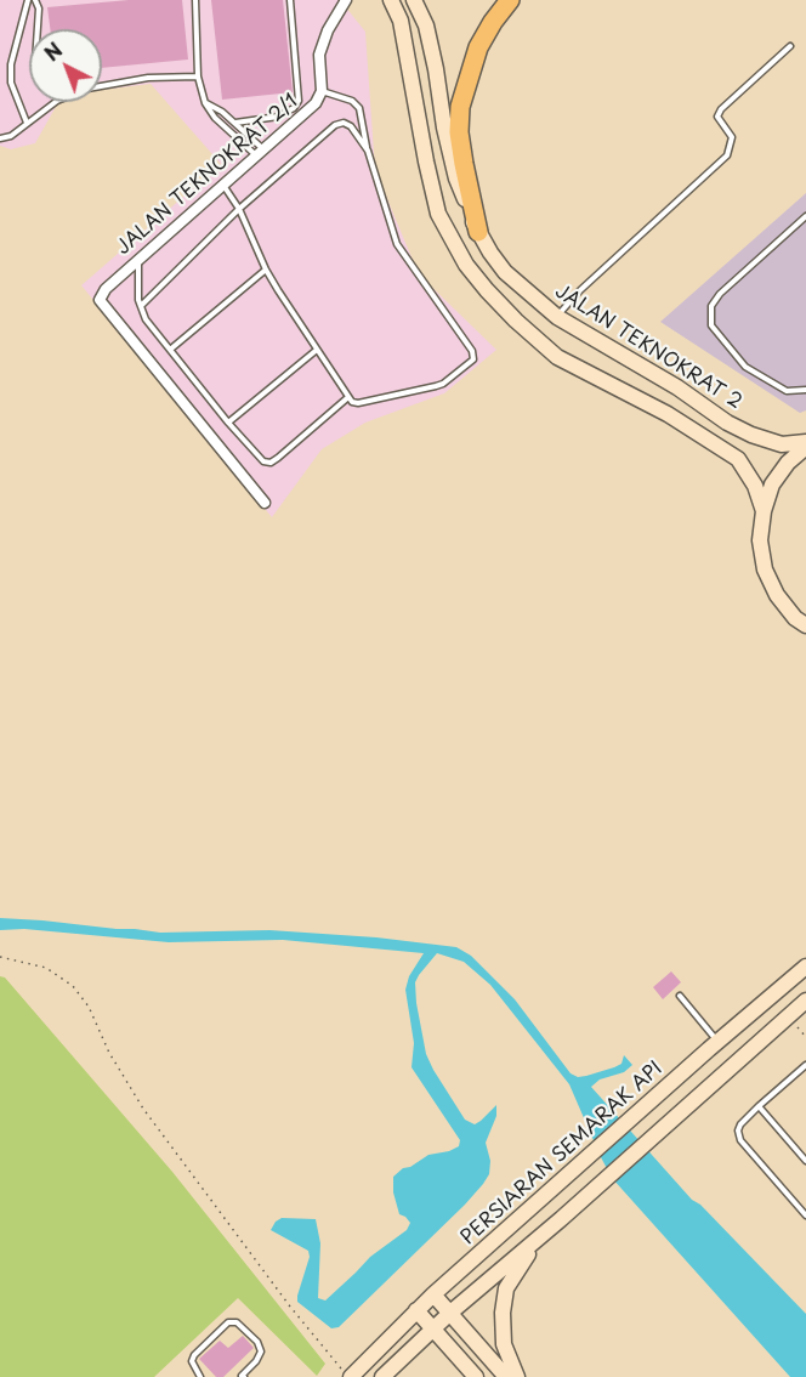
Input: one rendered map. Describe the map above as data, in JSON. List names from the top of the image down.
{
  "streets": {
    "main road": ["JALAN TEKNOKRAT 2", "PERSIARAN SEMARAK API"],
    "street": ["JALAN TEKNOKRAT 2/1"]
  },
  "north": "top left"
}
